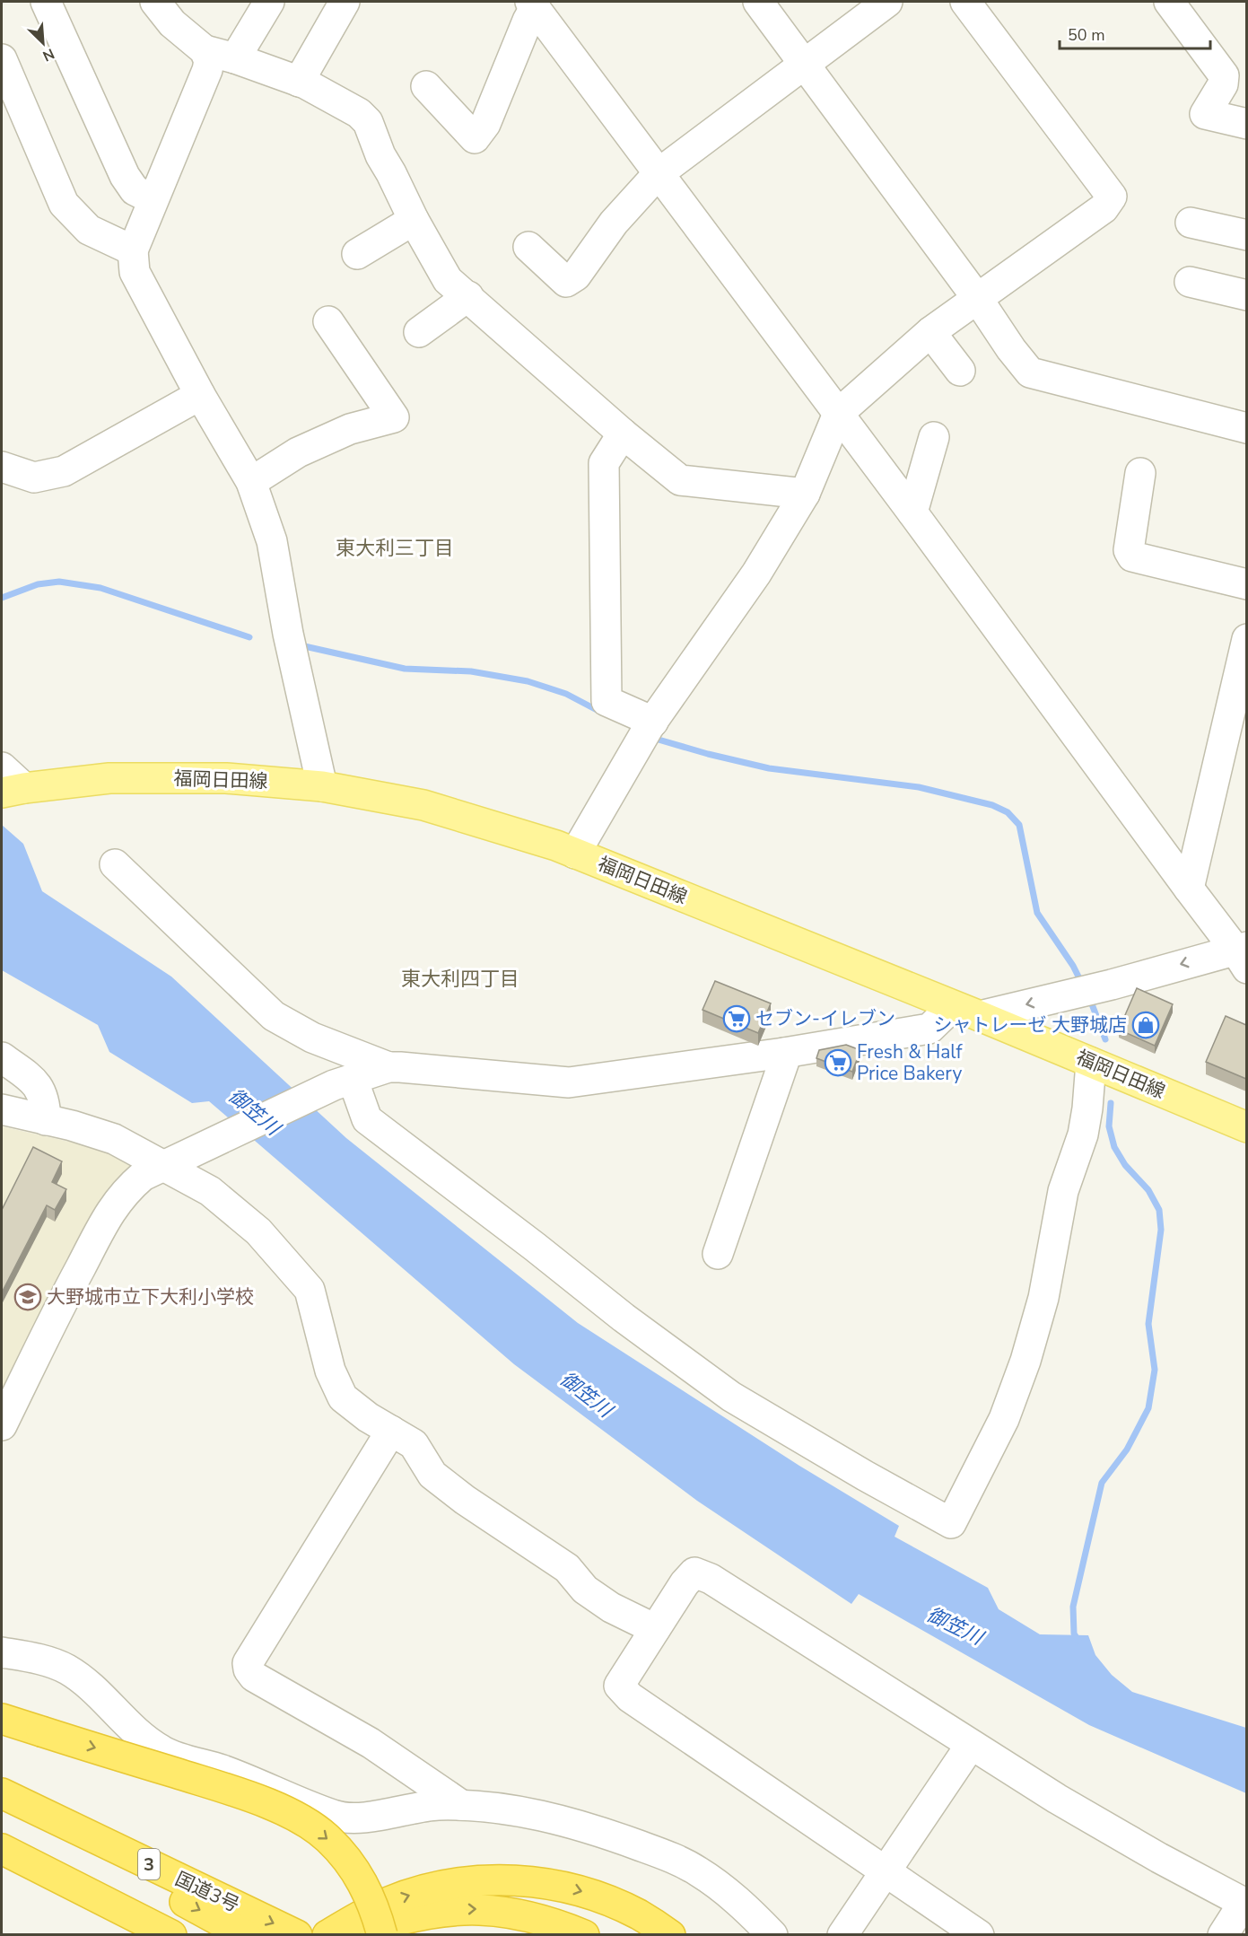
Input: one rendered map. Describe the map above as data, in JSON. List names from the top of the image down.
{
  "streets": {
    "highway": ["3", "国道3号"],
    "main road": ["福岡日田線"]
  },
  "districts": ["東大利三丁目", "東大利四丁目"],
  "water": ["御笠川"],
  "places": {
    "supermarket": ["セブン-イレブン", "Fresh & Half Price Bakery"],
    "shop": ["シャトレーゼ 大野城店"],
    "school or university": ["大野城市立下大利小学校"]
  },
  "scale_bar": "50 m",
  "north": "bottom right"
}
